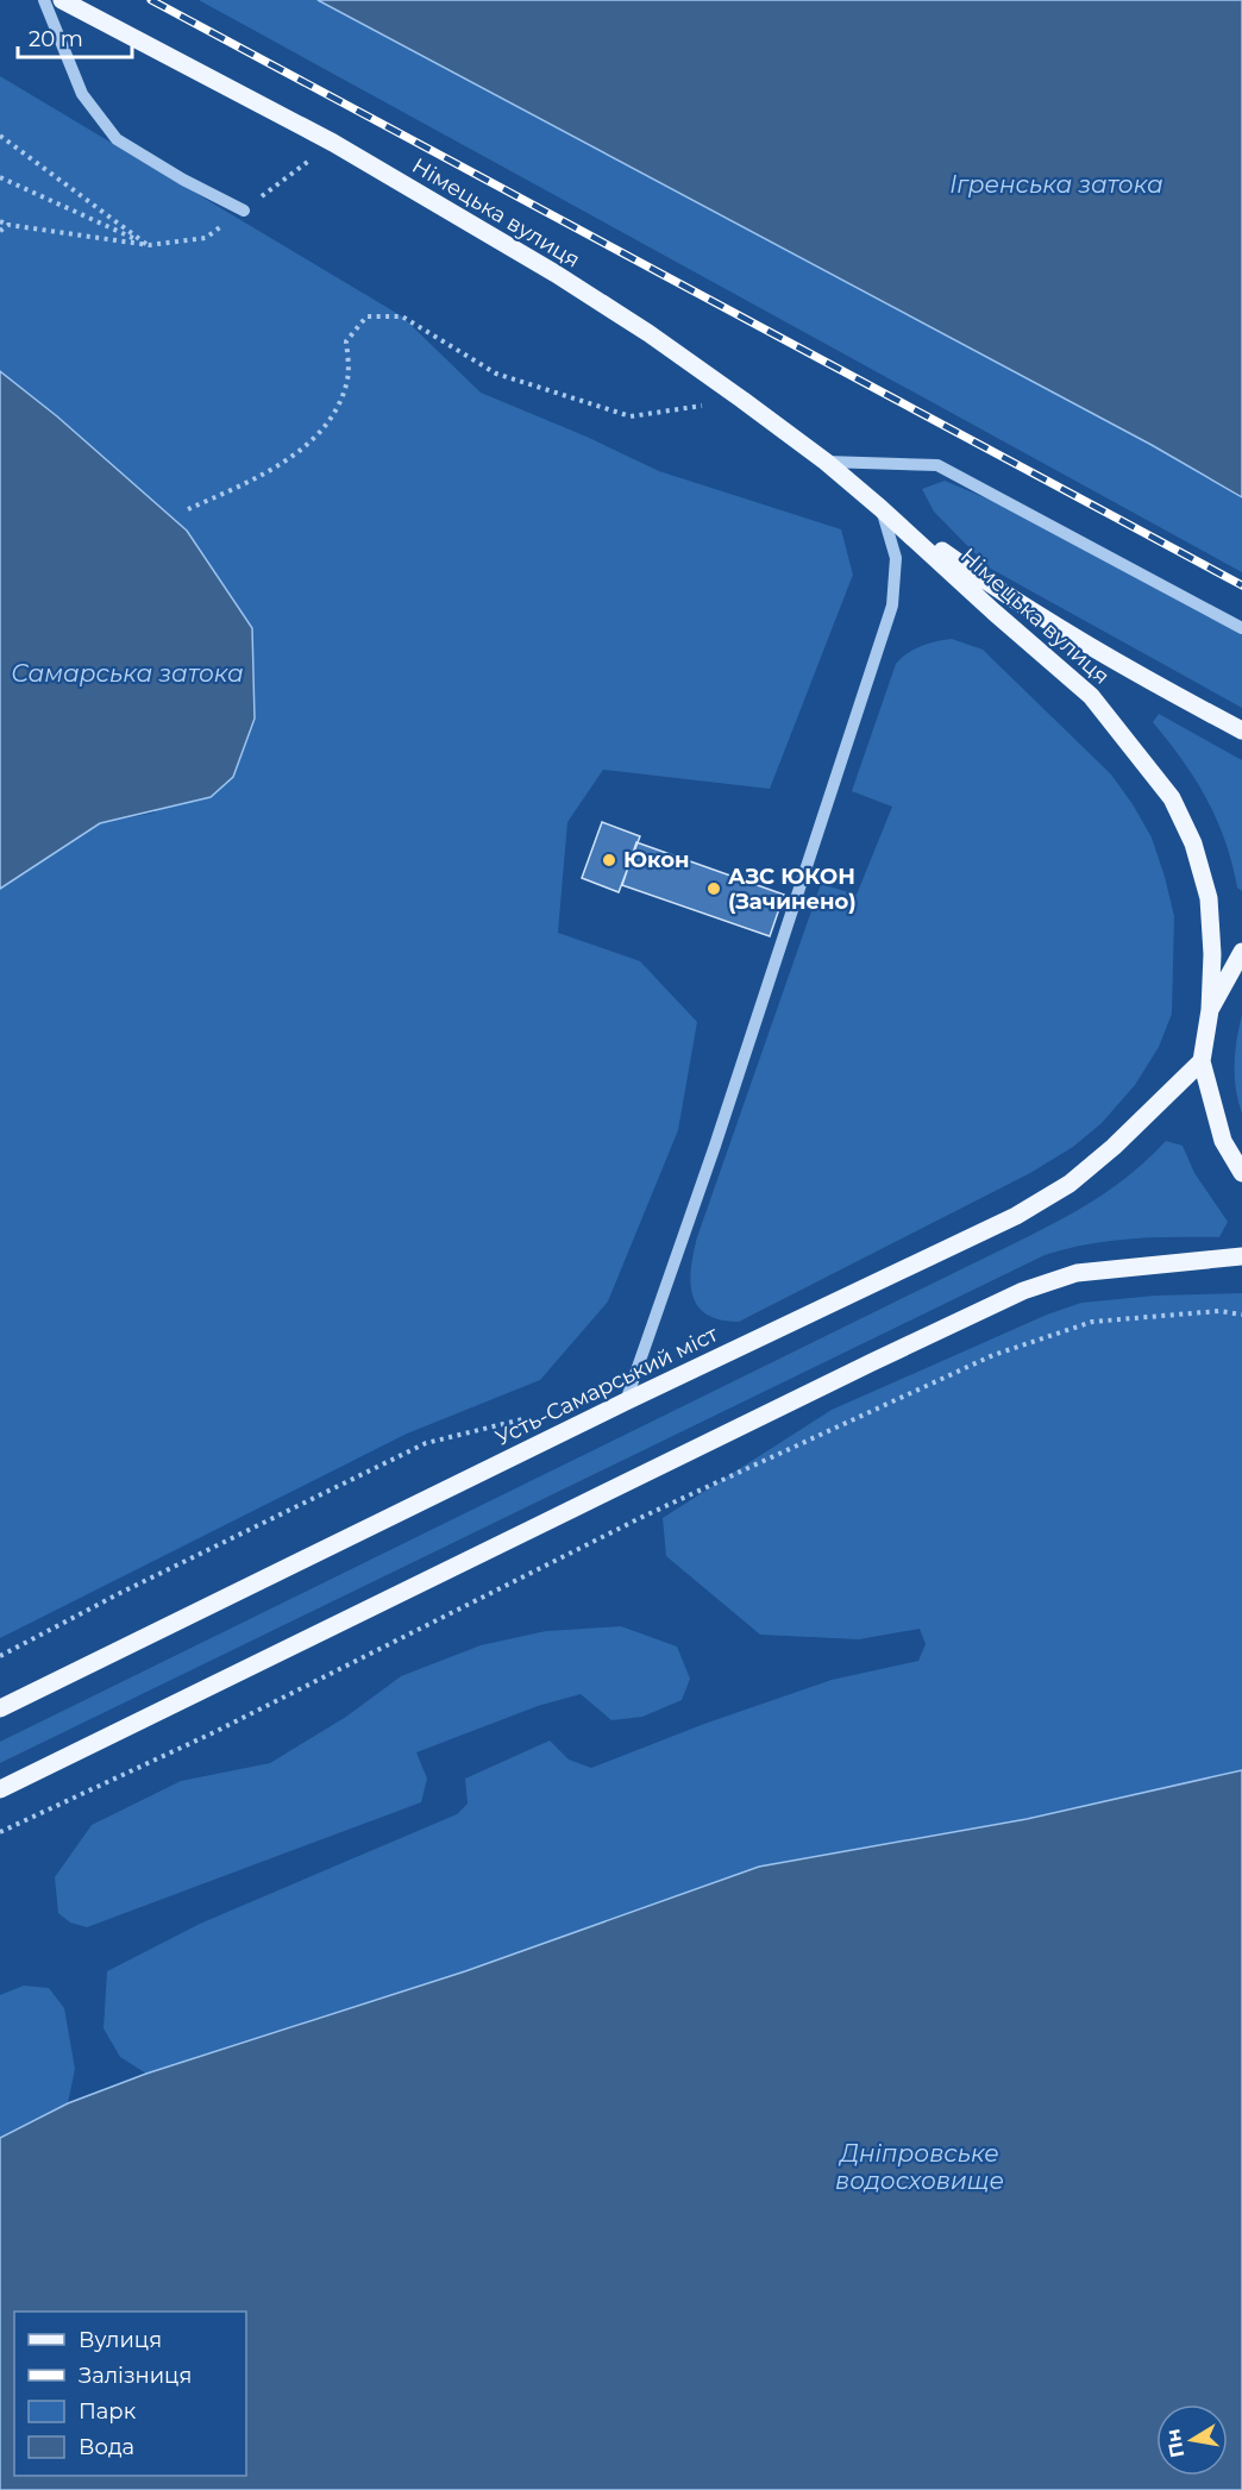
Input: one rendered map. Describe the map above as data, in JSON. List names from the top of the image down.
{
  "streets": {
    "main road": ["Німецька вулиця", "Усть-Самарський міст"]
  },
  "water": ["Ігренська затока", "Самарська затока", "Дніпровське водосховище"],
  "places": ["Юкон", "АЗС ЮКОН (Зачинено)"],
  "legend": [
    "Вулиця",
    "Залізниця",
    "Парк",
    "Вода"
  ],
  "scale_bar": "20 m",
  "north": "left"
}
